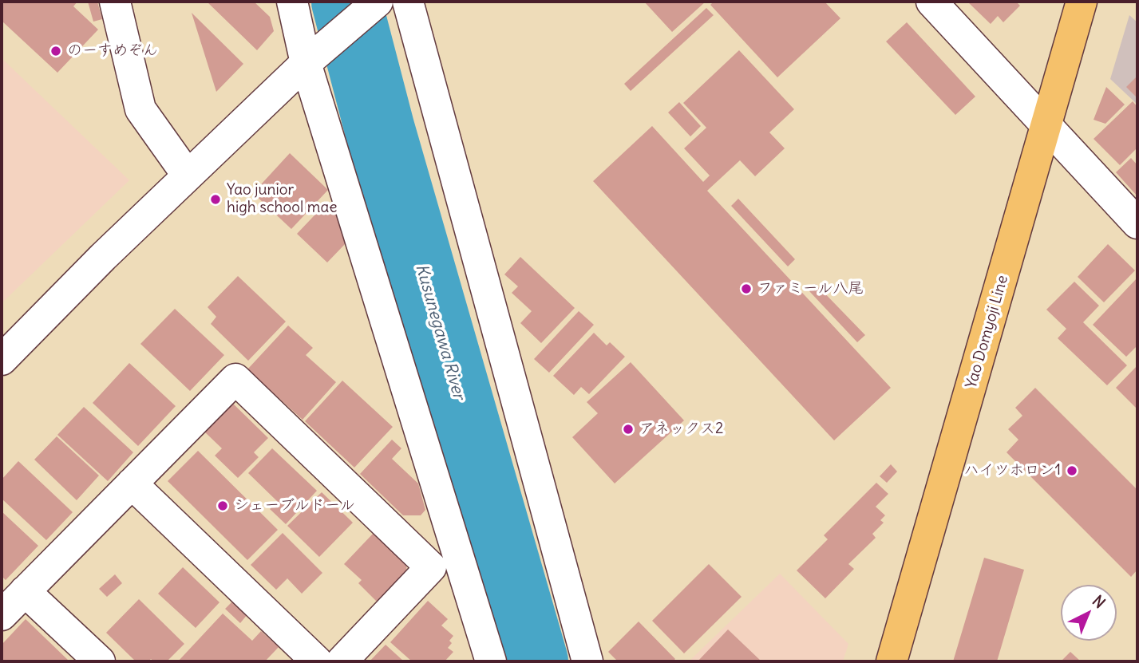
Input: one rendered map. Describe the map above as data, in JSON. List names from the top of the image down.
{
  "streets": {
    "main road": ["Yao Domyoji Line"]
  },
  "water": ["Kusunegawa River"],
  "places": [
    "のーすめぞん",
    "Yao junior high school mae",
    "ファミール八尾",
    "アネックス2",
    "ハイツホロン1",
    "シェーブルドール"
  ],
  "north": "top right"
}
